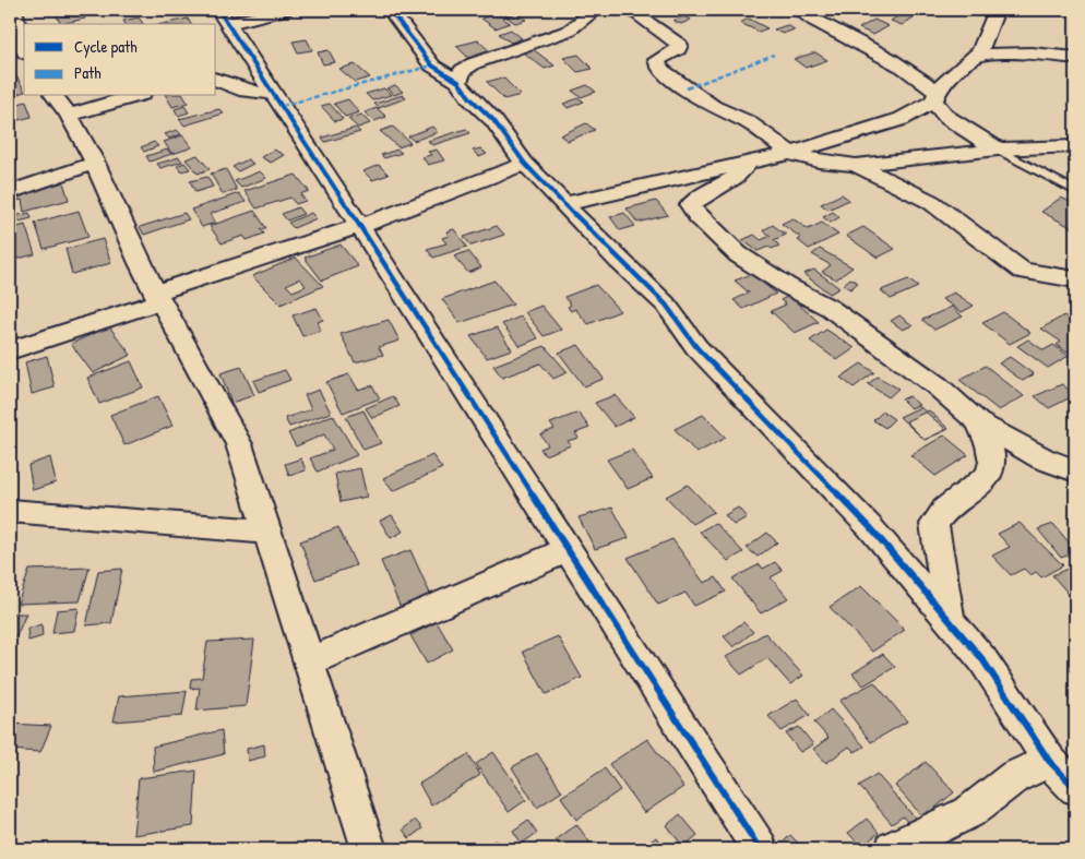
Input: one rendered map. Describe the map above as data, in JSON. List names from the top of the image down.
{
  "legend": ["Cycle path", "Path"]
}
